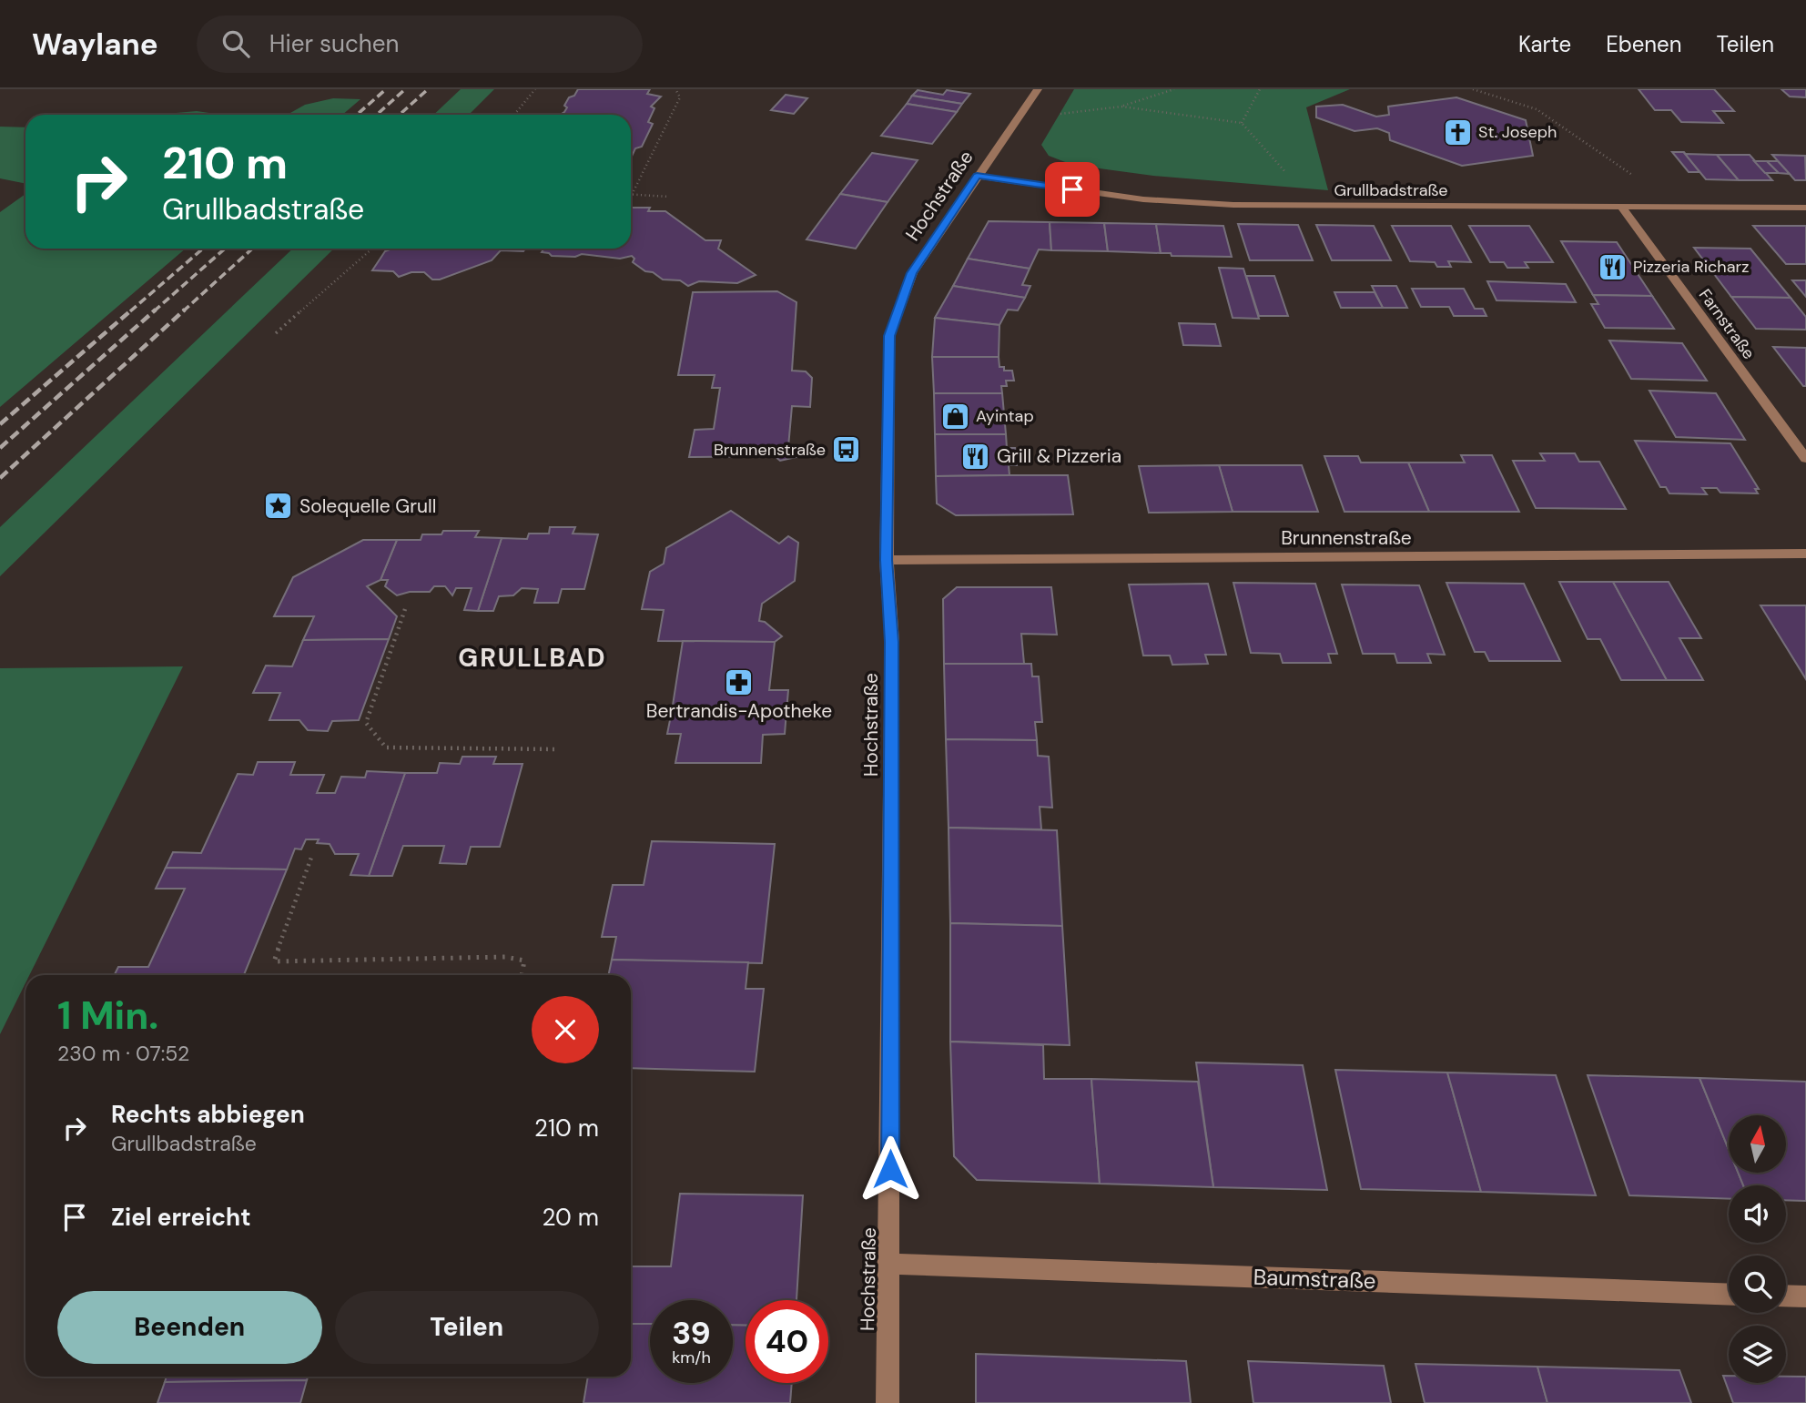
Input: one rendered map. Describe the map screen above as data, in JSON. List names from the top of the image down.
{
  "streets": {
    "street": [
      "Grullbadstraße",
      "Hochstraße",
      "Farnstraße",
      "Brunnenstraße",
      "Baumstraße"
    ]
  },
  "crossings": [
    ["Grullbadstraße", "Hochstraße"],
    ["Grullbadstraße", "Farnstraße"],
    ["Hochstraße", "Brunnenstraße"],
    ["Hochstraße", "Baumstraße"]
  ],
  "districts": ["GRULLBAD"],
  "places": {
    "church": ["St. Joseph"],
    "restaurant": ["Pizzeria Richarz", "Grill & Pizzeria"],
    "shop": ["Ayintap"],
    "bus stop": ["Brunnenstraße"],
    "place": ["Solequelle Grull"],
    "pharmacy": ["Bertrandis-Apotheke"]
  },
  "north": "top",
  "page": {
    "header": "Waylane",
    "search": "Hier suchen",
    "nav": ["Karte", "Ebenen", "Teilen"],
    "turn": ["210 m", "Grullbadstraße"],
    "heading": ["1 Min.", "230 m · 07:52"],
    "list": [
      {
        "name": "Rechts abbiegen",
        "note": "Grullbadstraße",
        "value": "210 m"
      },
      {
        "name": "Ziel erreicht",
        "value": "20 m"
      }
    ],
    "buttons": ["Beenden", "Teilen"],
    "speed": "39 km/h",
    "limit": "40"
  }
}
